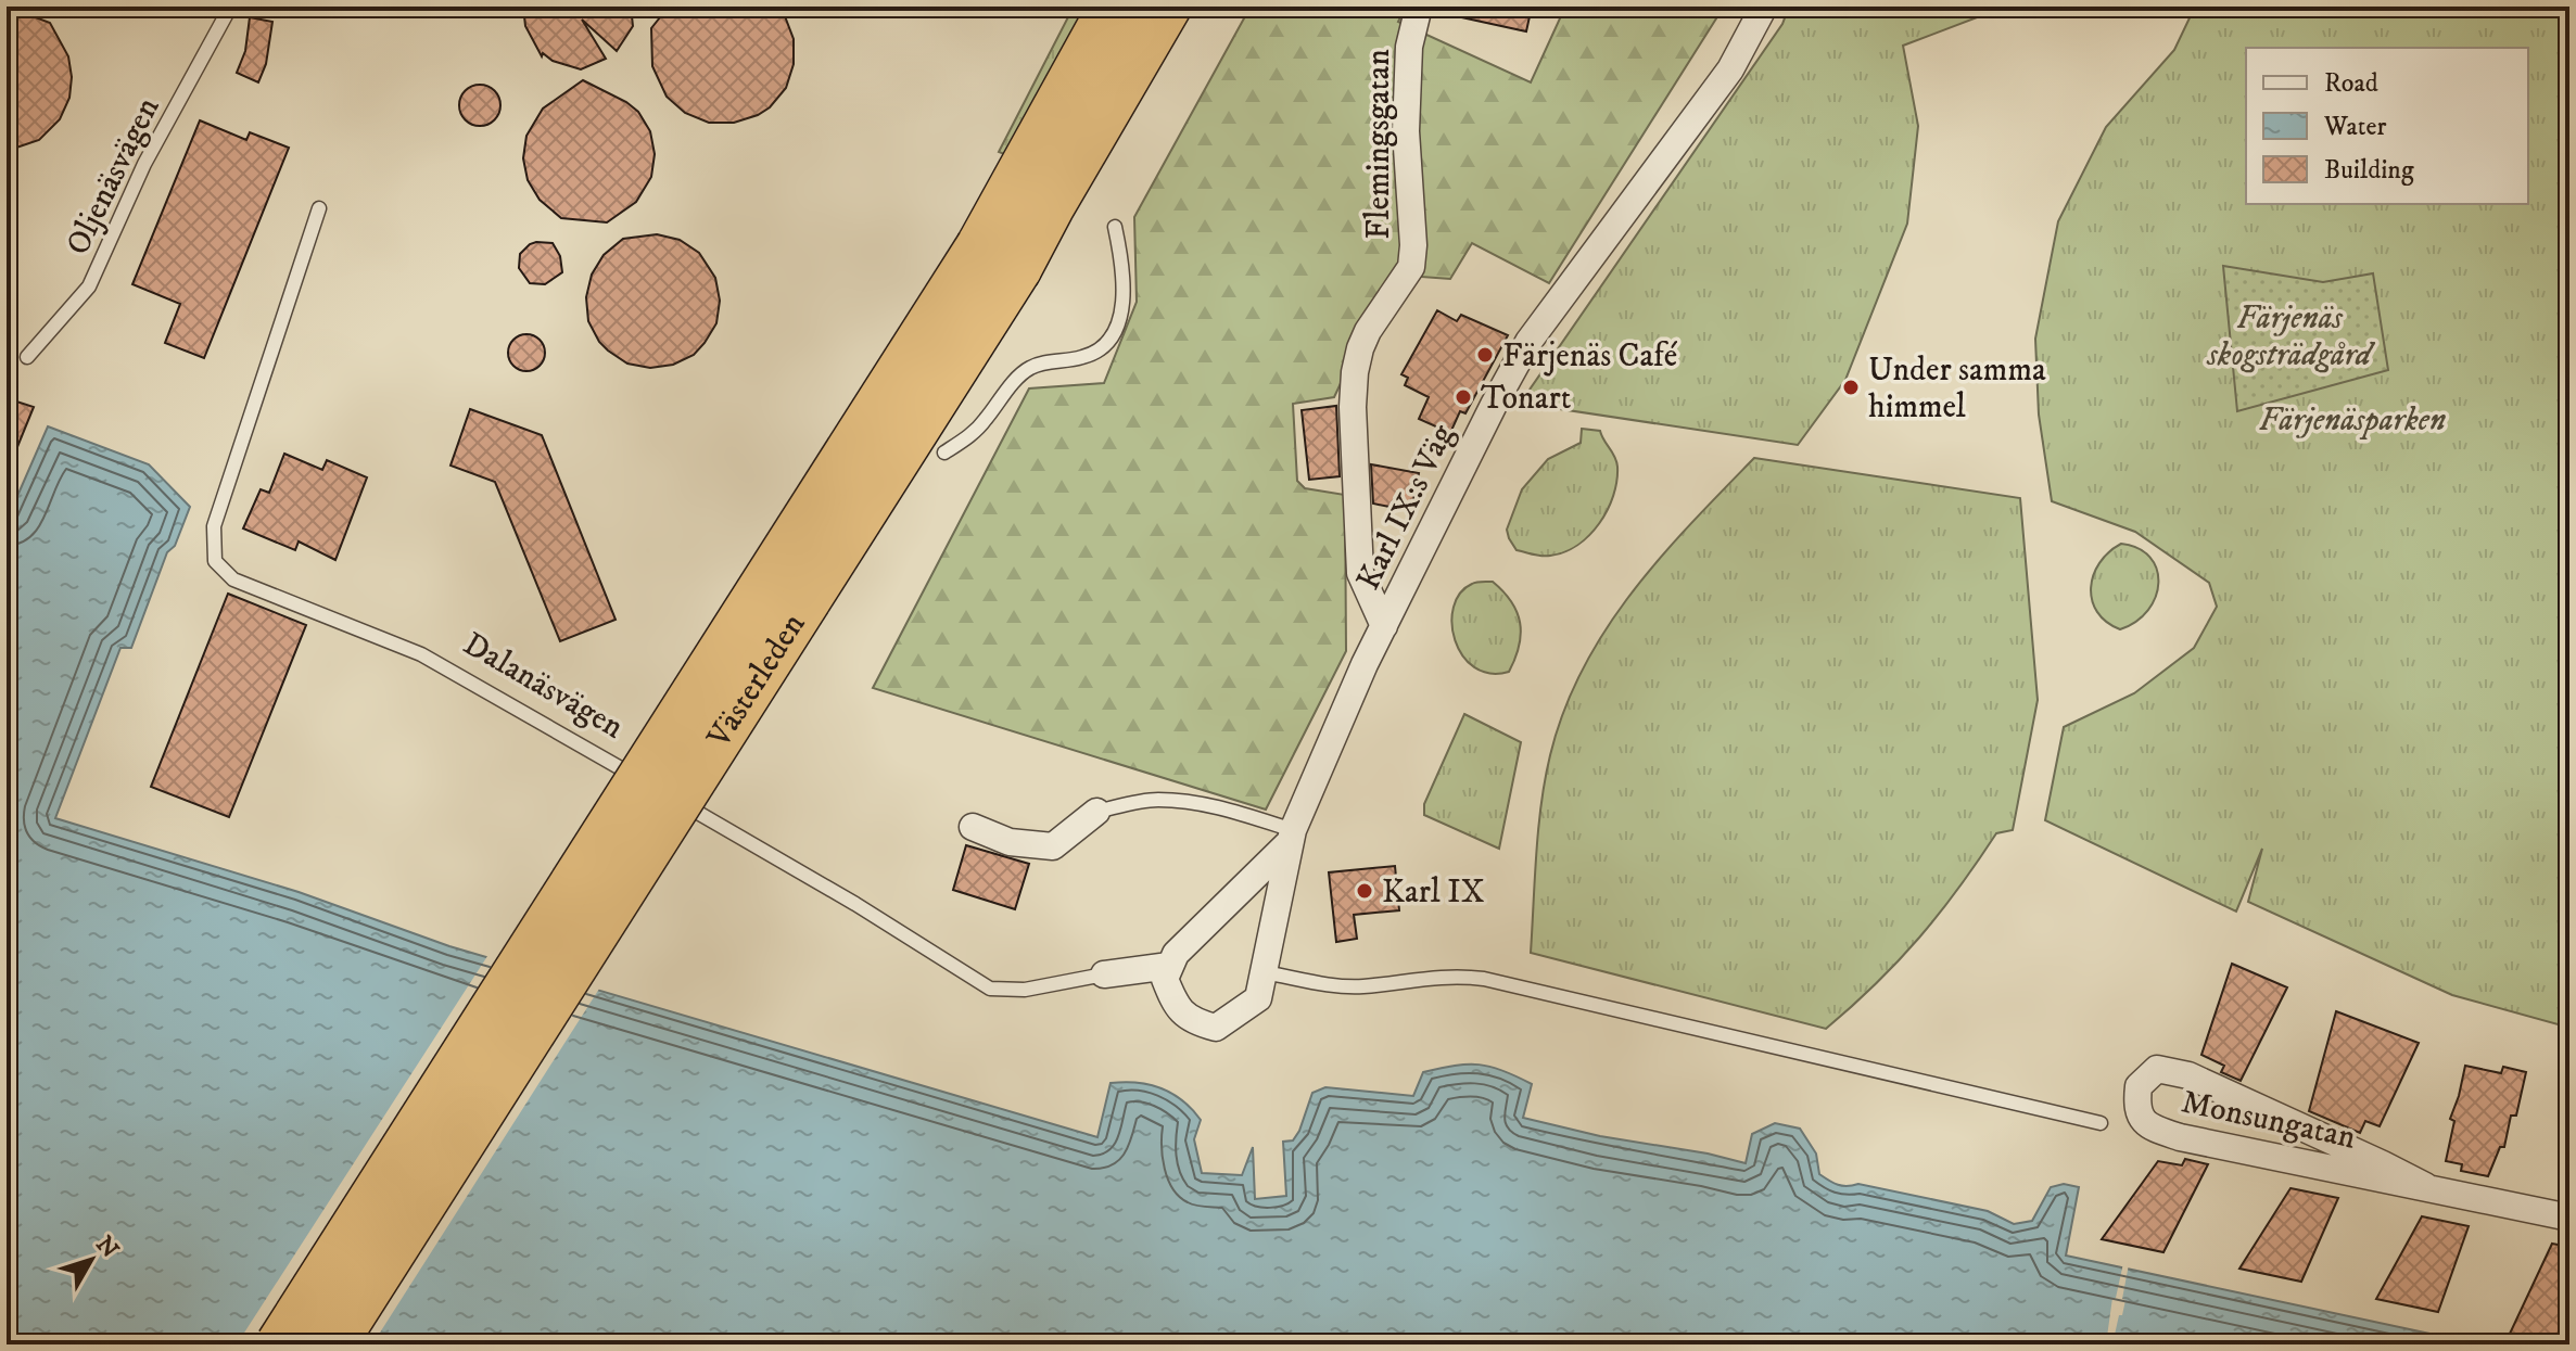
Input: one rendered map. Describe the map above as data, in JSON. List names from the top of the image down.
{
  "streets": {
    "highway": ["Västerleden"],
    "street": ["Flemingsgatan", "Karl IX:s Väg", "Monsungatan"],
    "lane": ["Oljenäsvägen", "Dalanäsvägen"]
  },
  "crossings": [
    ["Flemingsgatan", "Karl IX:s Väg"]
  ],
  "parks": ["Färjenäs skogsträdgård", "Färjenäsparken"],
  "places": [
    "Färjenäs Café",
    "Under samma himmel",
    "Tonart",
    "Karl IX"
  ],
  "legend": ["Road", "Water", "Building"],
  "north": "top right"
}
